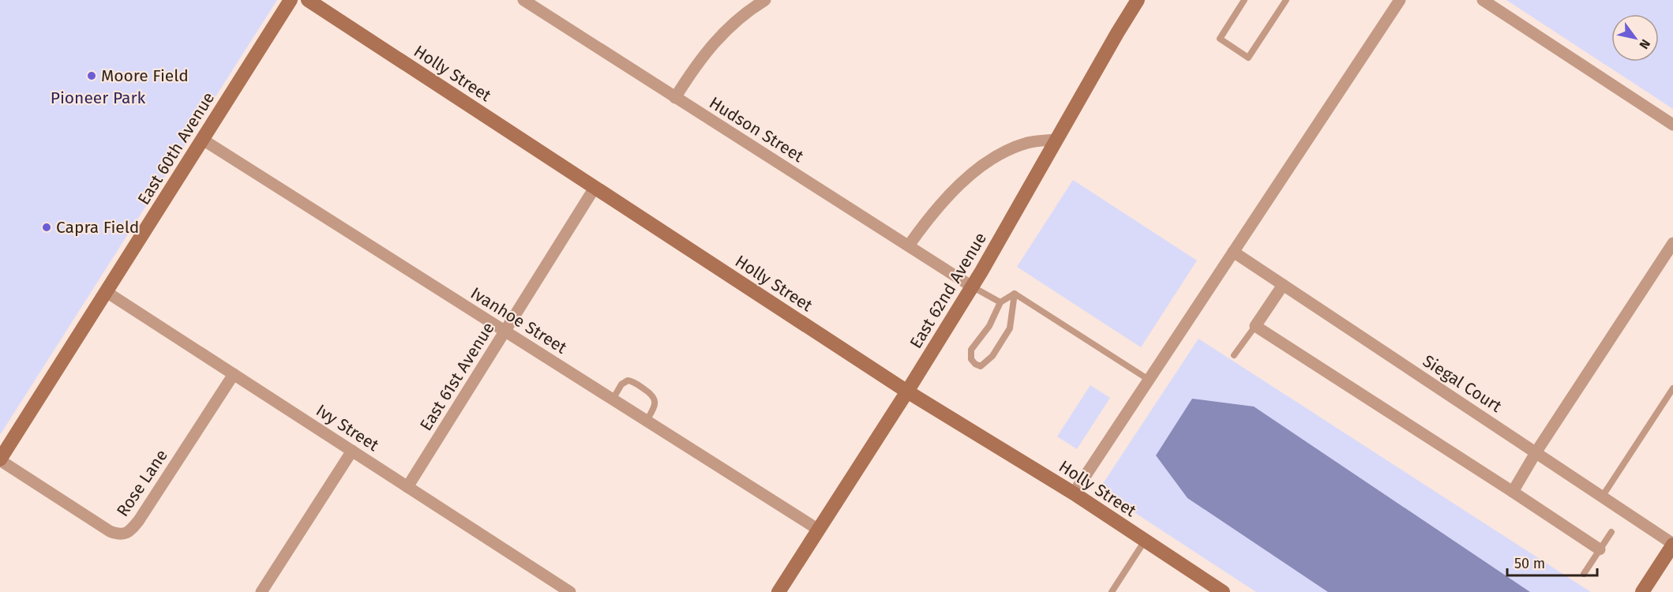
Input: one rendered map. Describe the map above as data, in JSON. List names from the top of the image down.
{
  "streets": {
    "street": [
      "Holly Street",
      "Hudson Street",
      "East 60th Avenue",
      "East 62nd Avenue",
      "Ivanhoe Street",
      "East 61st Avenue",
      "Siegal Court",
      "Ivy Street",
      "Rose Lane"
    ]
  },
  "crossings": [
    ["Holly Street", "East 62nd Avenue"],
    ["Holly Street", "East 61st Avenue"],
    ["Hudson Street", "East 62nd Avenue"],
    ["East 60th Avenue", "Ivanhoe Street"],
    ["East 60th Avenue", "Ivy Street"],
    ["East 60th Avenue", "Rose Lane"],
    ["East 62nd Avenue", "Ivanhoe Street"],
    ["Ivanhoe Street", "East 61st Avenue"],
    ["East 61st Avenue", "Ivy Street"],
    ["Ivy Street", "Rose Lane"]
  ],
  "parks": ["Pioneer Park"],
  "places": ["Moore Field", "Capra Field"],
  "scale_bar": "50 m",
  "north": "bottom right"
}
